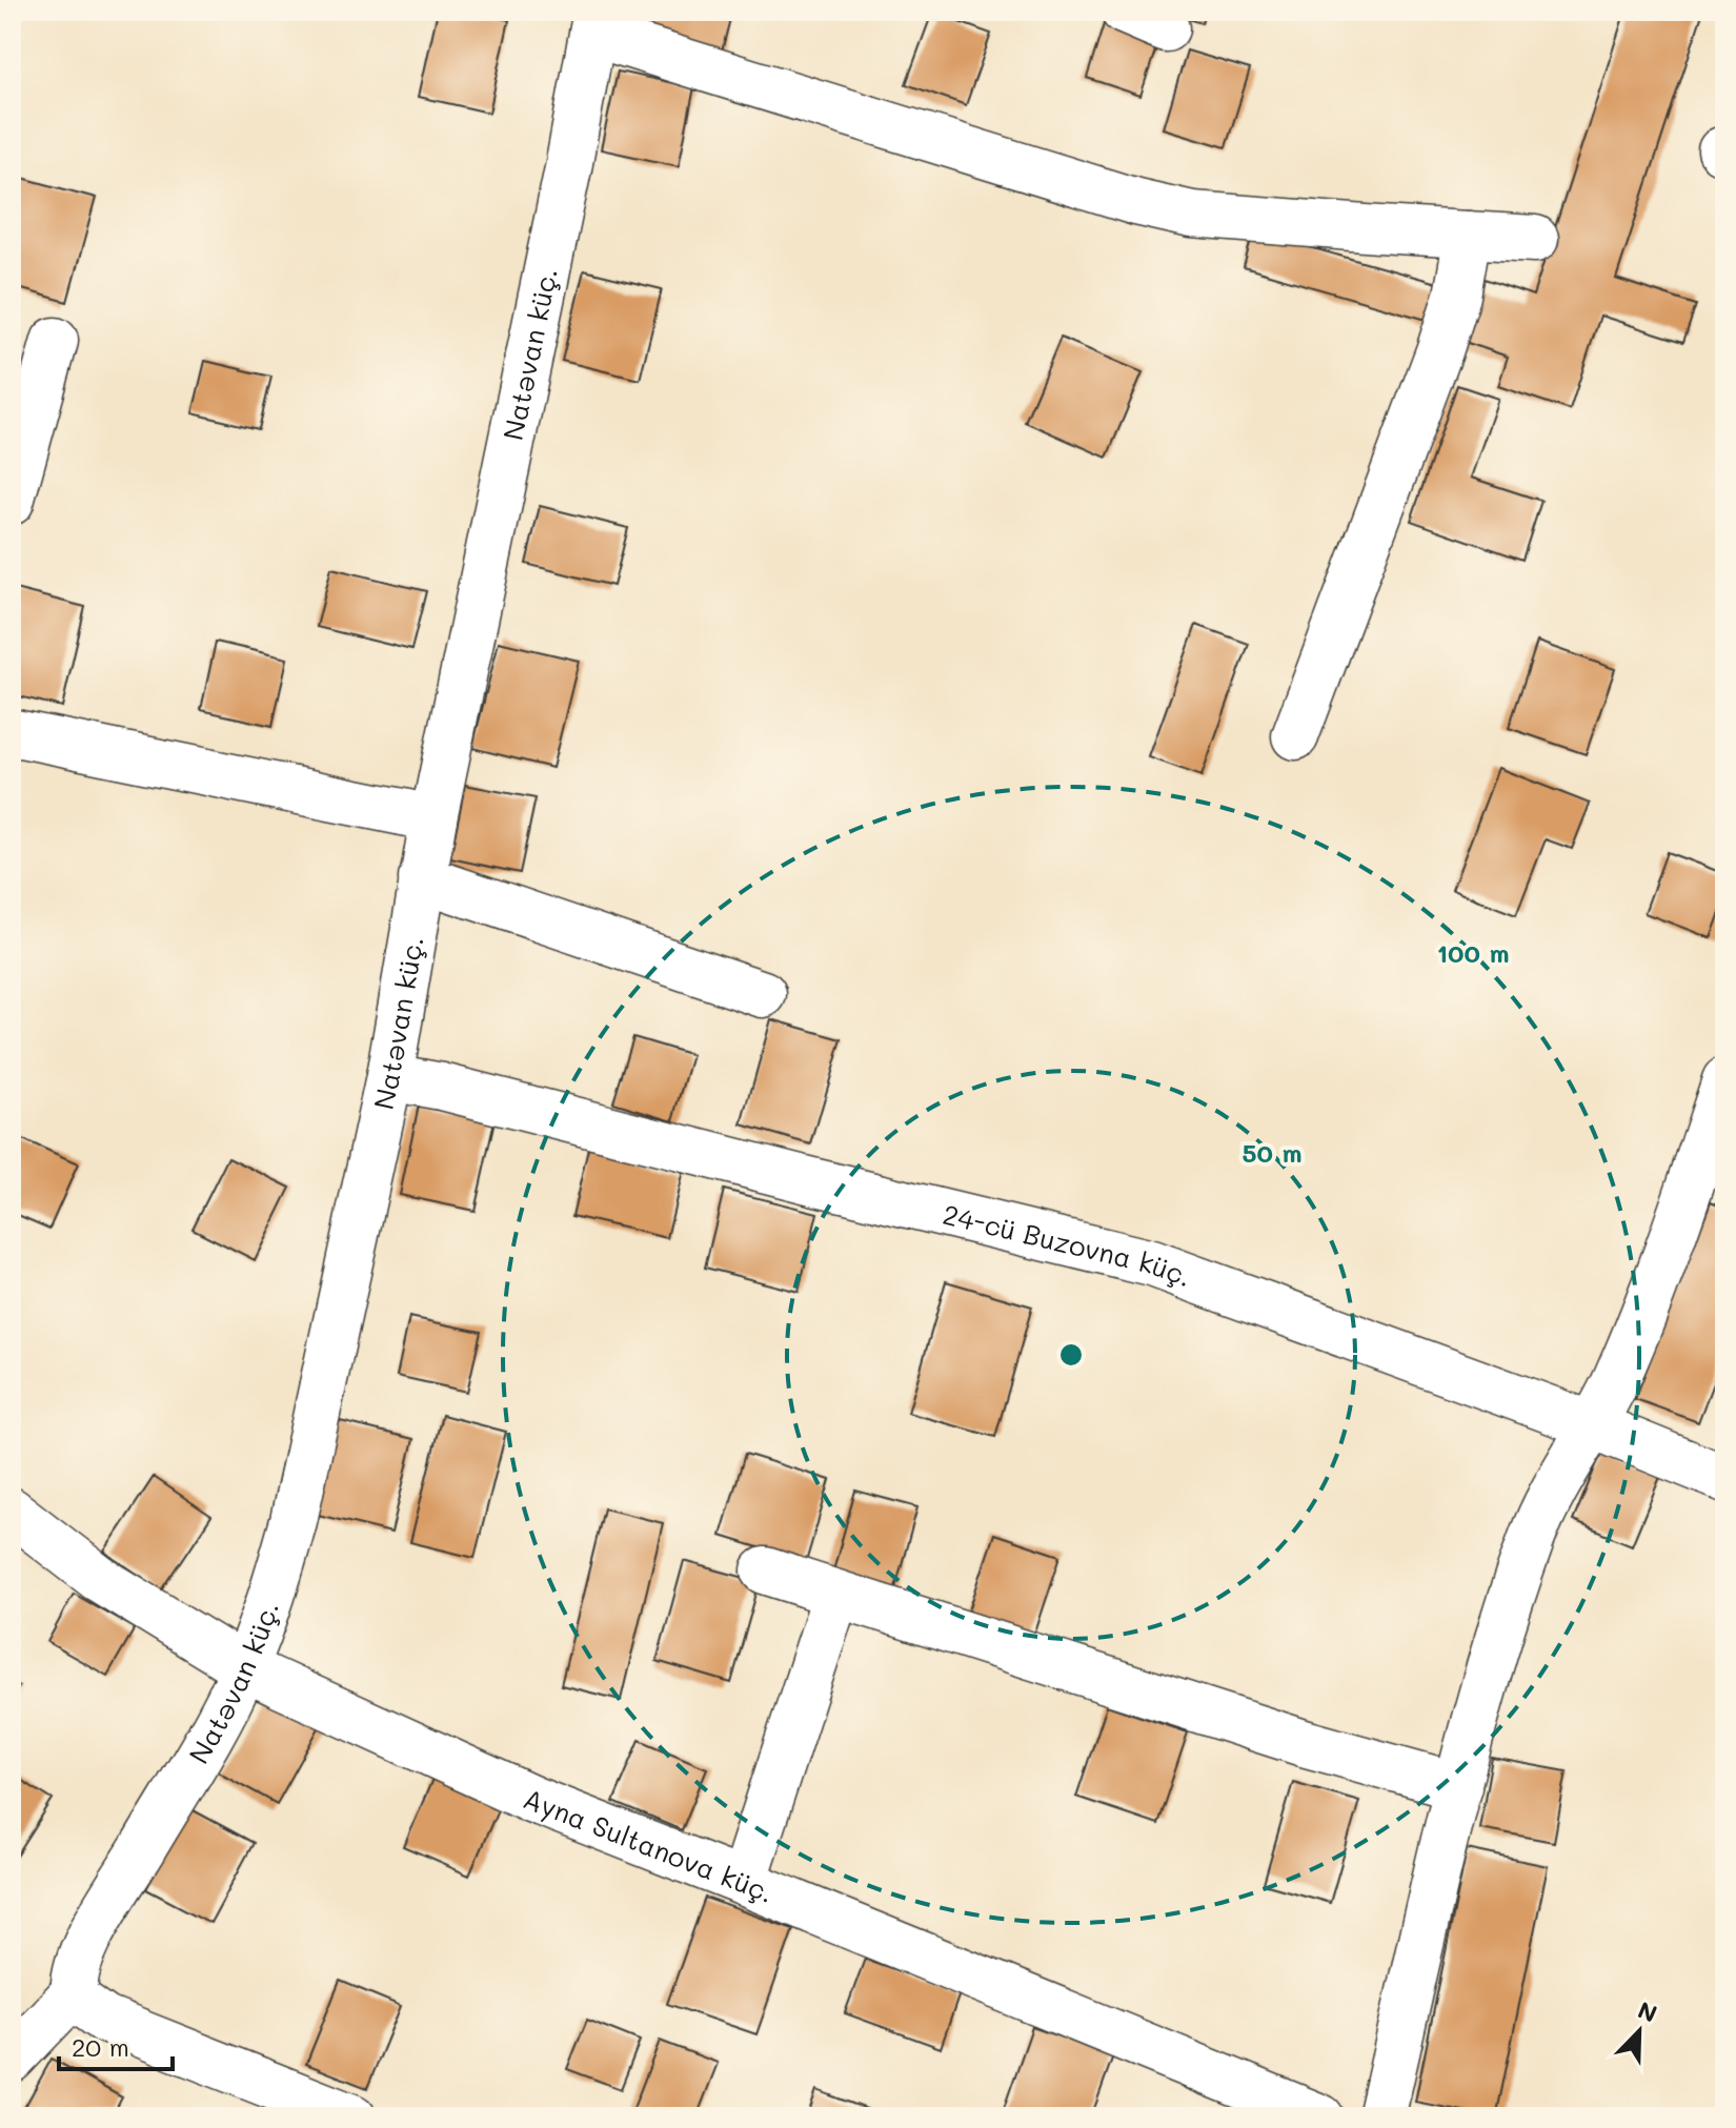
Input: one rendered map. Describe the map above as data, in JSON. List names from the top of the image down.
{
  "streets": {
    "street": ["Natəvan küç.", "24-cü Buzovna küç.", "Ayna Sultanova küç."]
  },
  "crossings": [
    ["Natəvan küç.", "24-cü Buzovna küç."],
    ["Natəvan küç.", "Ayna Sultanova küç."]
  ],
  "scale_bar": "20 m",
  "north": "top right",
  "rings": ["100 m", "50 m"]
}
